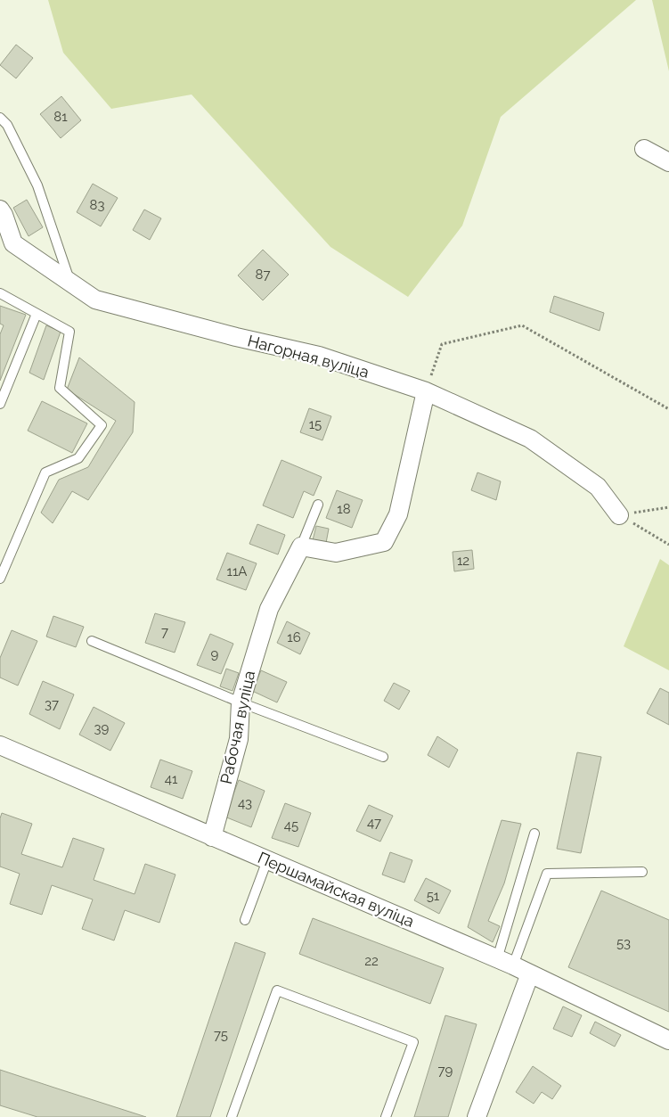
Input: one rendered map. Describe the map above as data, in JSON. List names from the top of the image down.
{
  "streets": {
    "street": ["Нагорная вуліца", "Рабочая вуліца", "Першамайская вуліца"]
  },
  "crossings": [
    ["Рабочая вуліца", "Першамайская вуліца"]
  ],
  "house_numbers": [
    "81",
    "83",
    "87",
    "15",
    "18",
    "12",
    "11А",
    "7",
    "16",
    "9",
    "37",
    "39",
    "41",
    "43",
    "47",
    "45",
    "51",
    "53",
    "22",
    "75",
    "79"
  ]
}
